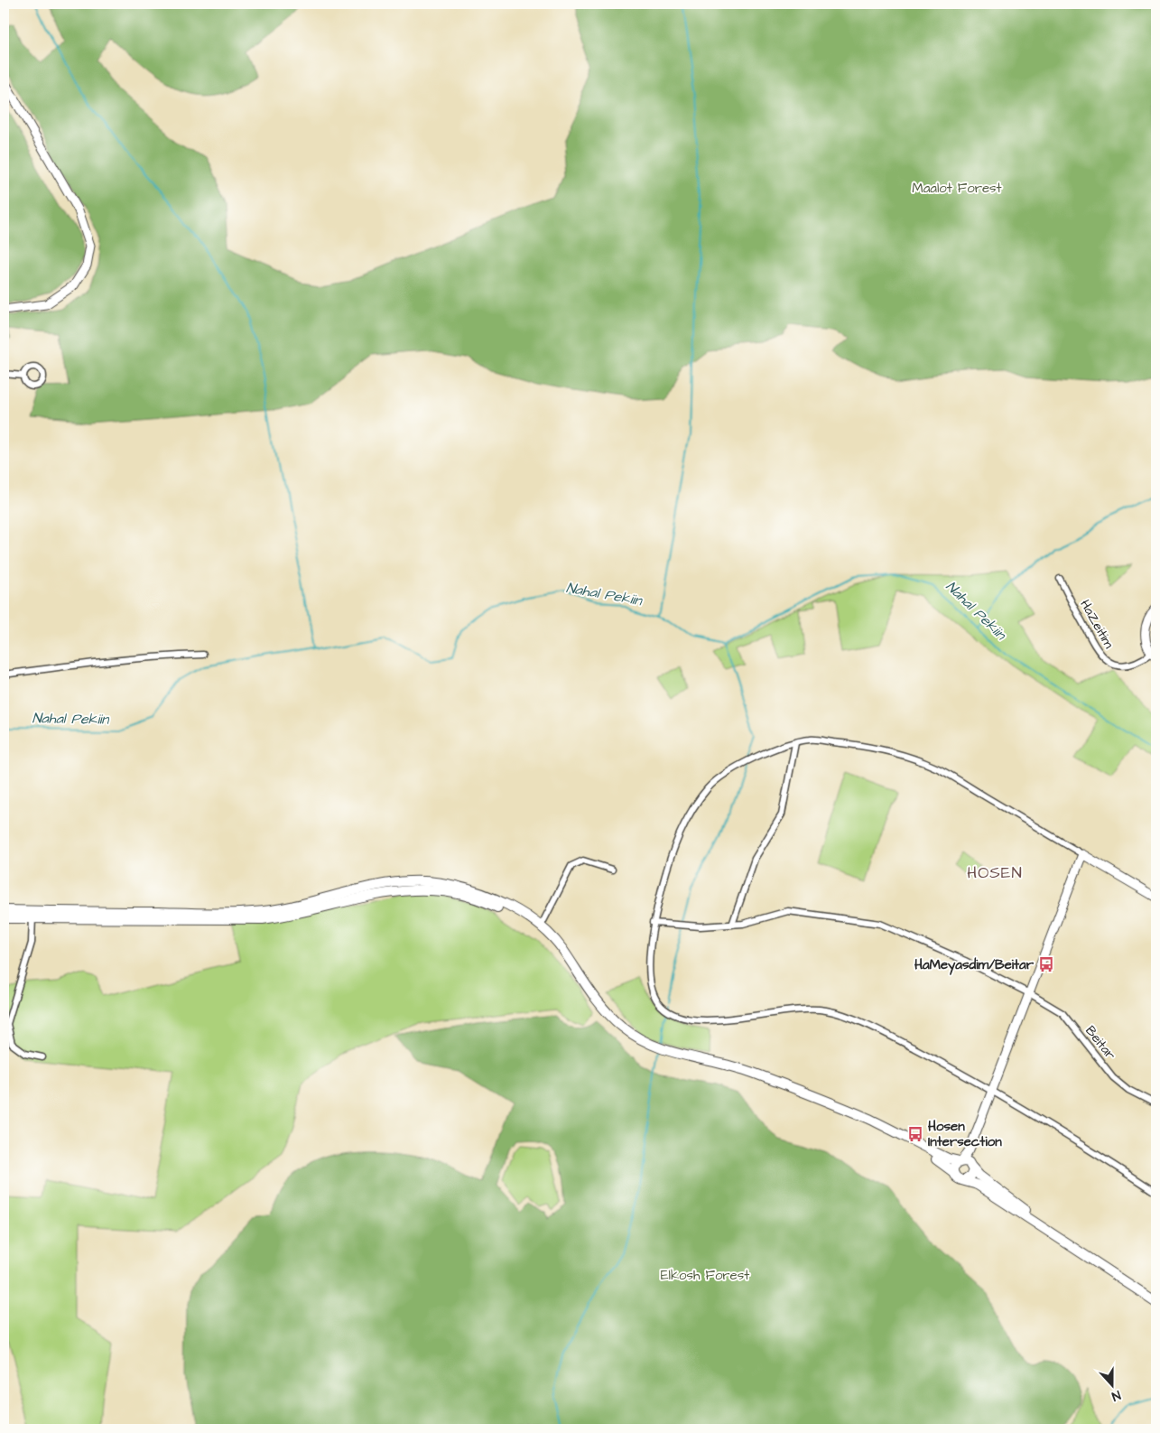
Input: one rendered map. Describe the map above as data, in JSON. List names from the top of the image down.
{
  "streets": {
    "street": ["HaZeitim", "Beitar"]
  },
  "districts": ["HOSEN"],
  "water": ["Nahal Pekiin"],
  "parks": ["Maalot Forest", "Elkosh Forest"],
  "places": {
    "bus stop": ["HaMeyasdim/Beitar", "Hosen Intersection"]
  },
  "north": "bottom"
}
